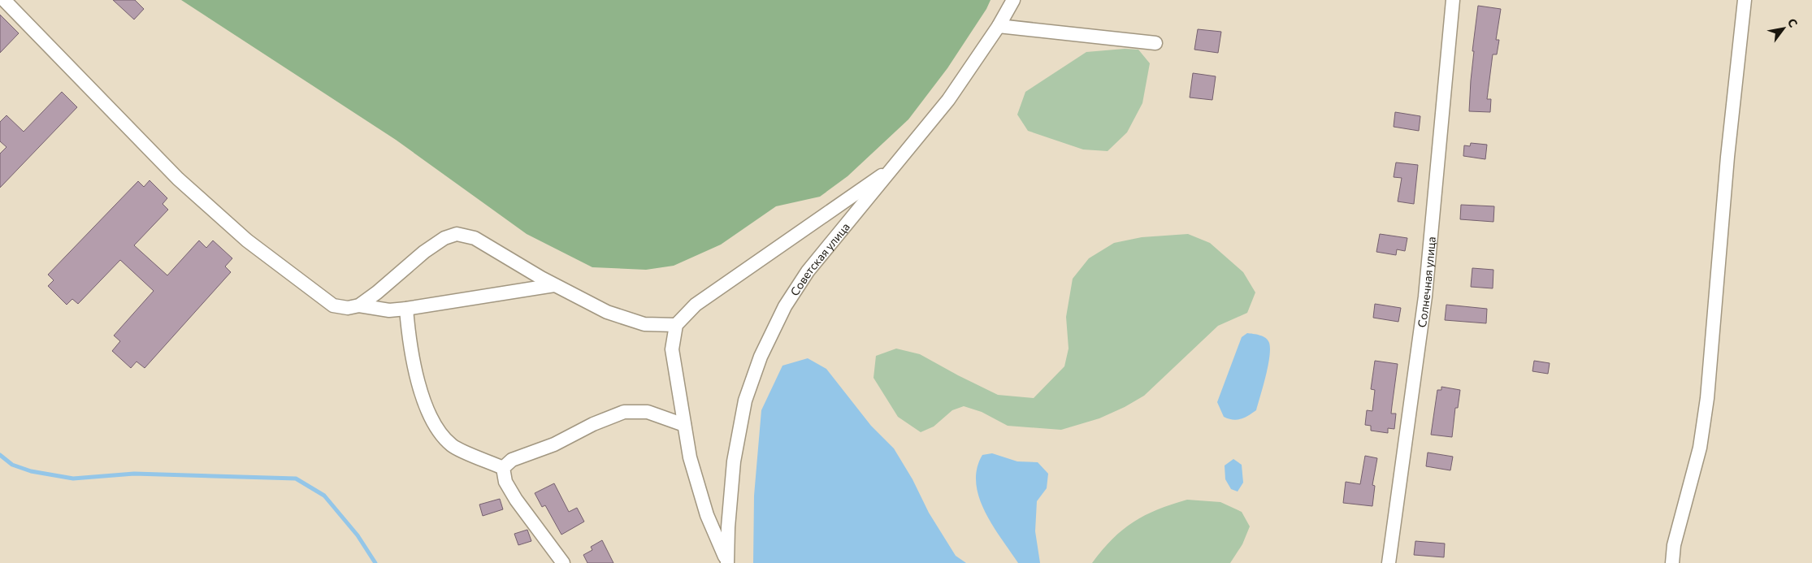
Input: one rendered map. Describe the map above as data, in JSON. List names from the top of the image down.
{
  "streets": {
    "street": ["Советская улица", "Солнечная улица"]
  },
  "north": "top right"
}
